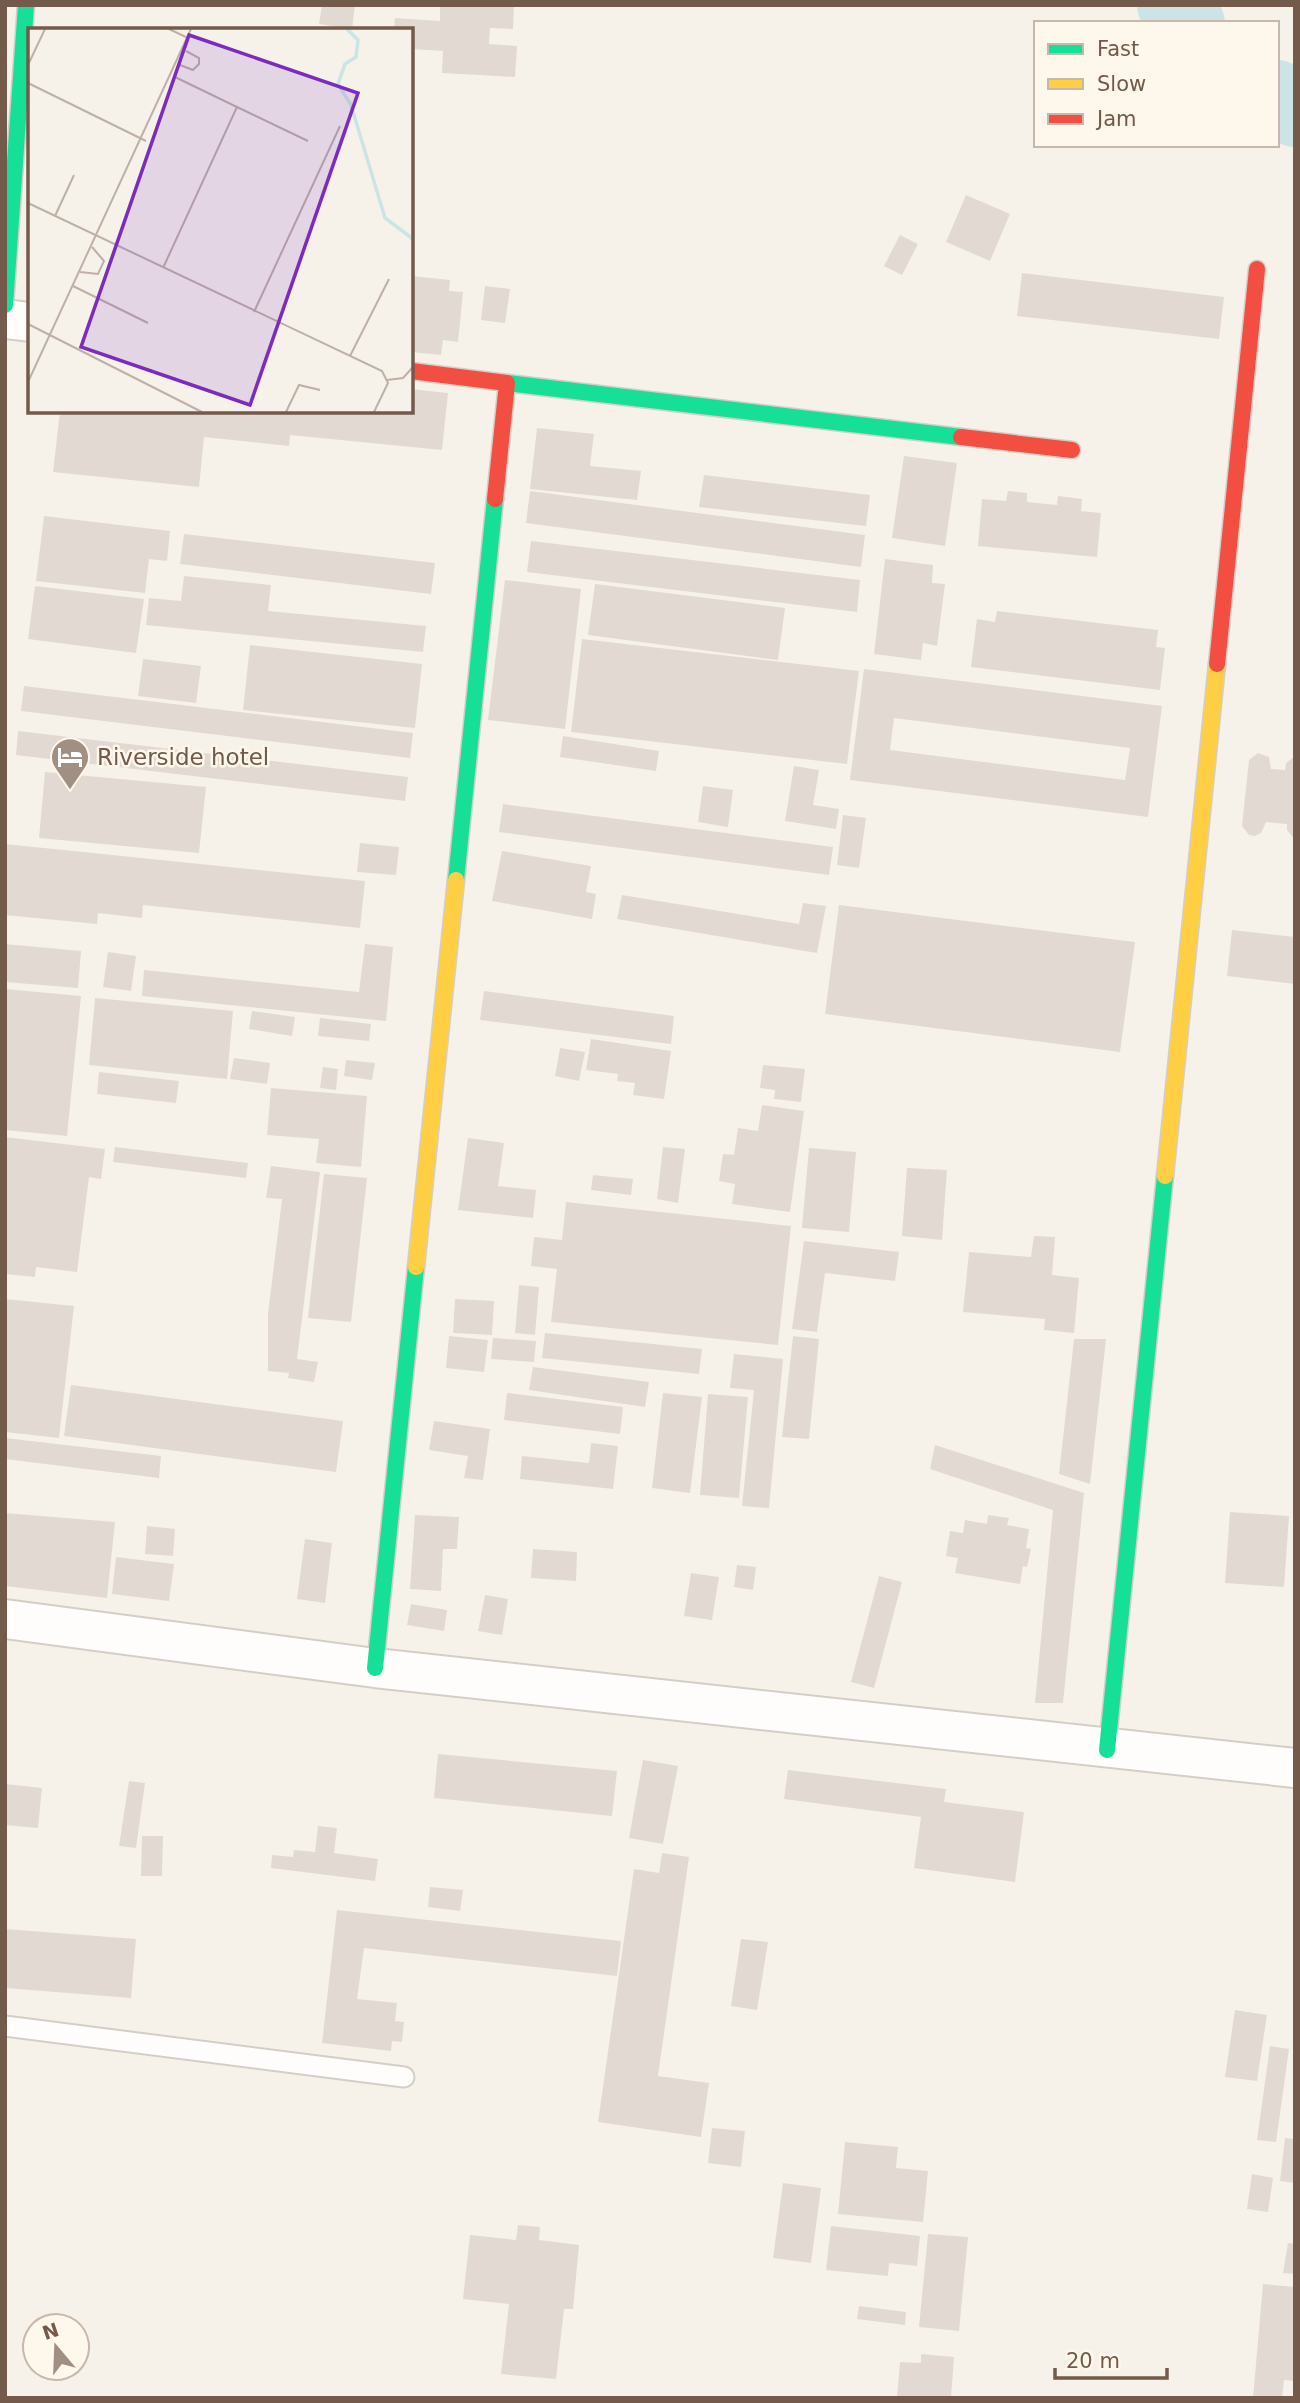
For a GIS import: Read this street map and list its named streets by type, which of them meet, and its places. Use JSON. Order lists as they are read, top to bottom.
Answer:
{
  "places": {
    "hotel": ["Riverside hotel"]
  },
  "legend": ["Fast", "Slow", "Jam"],
  "scale_bar": "20 m",
  "north": "top"
}
